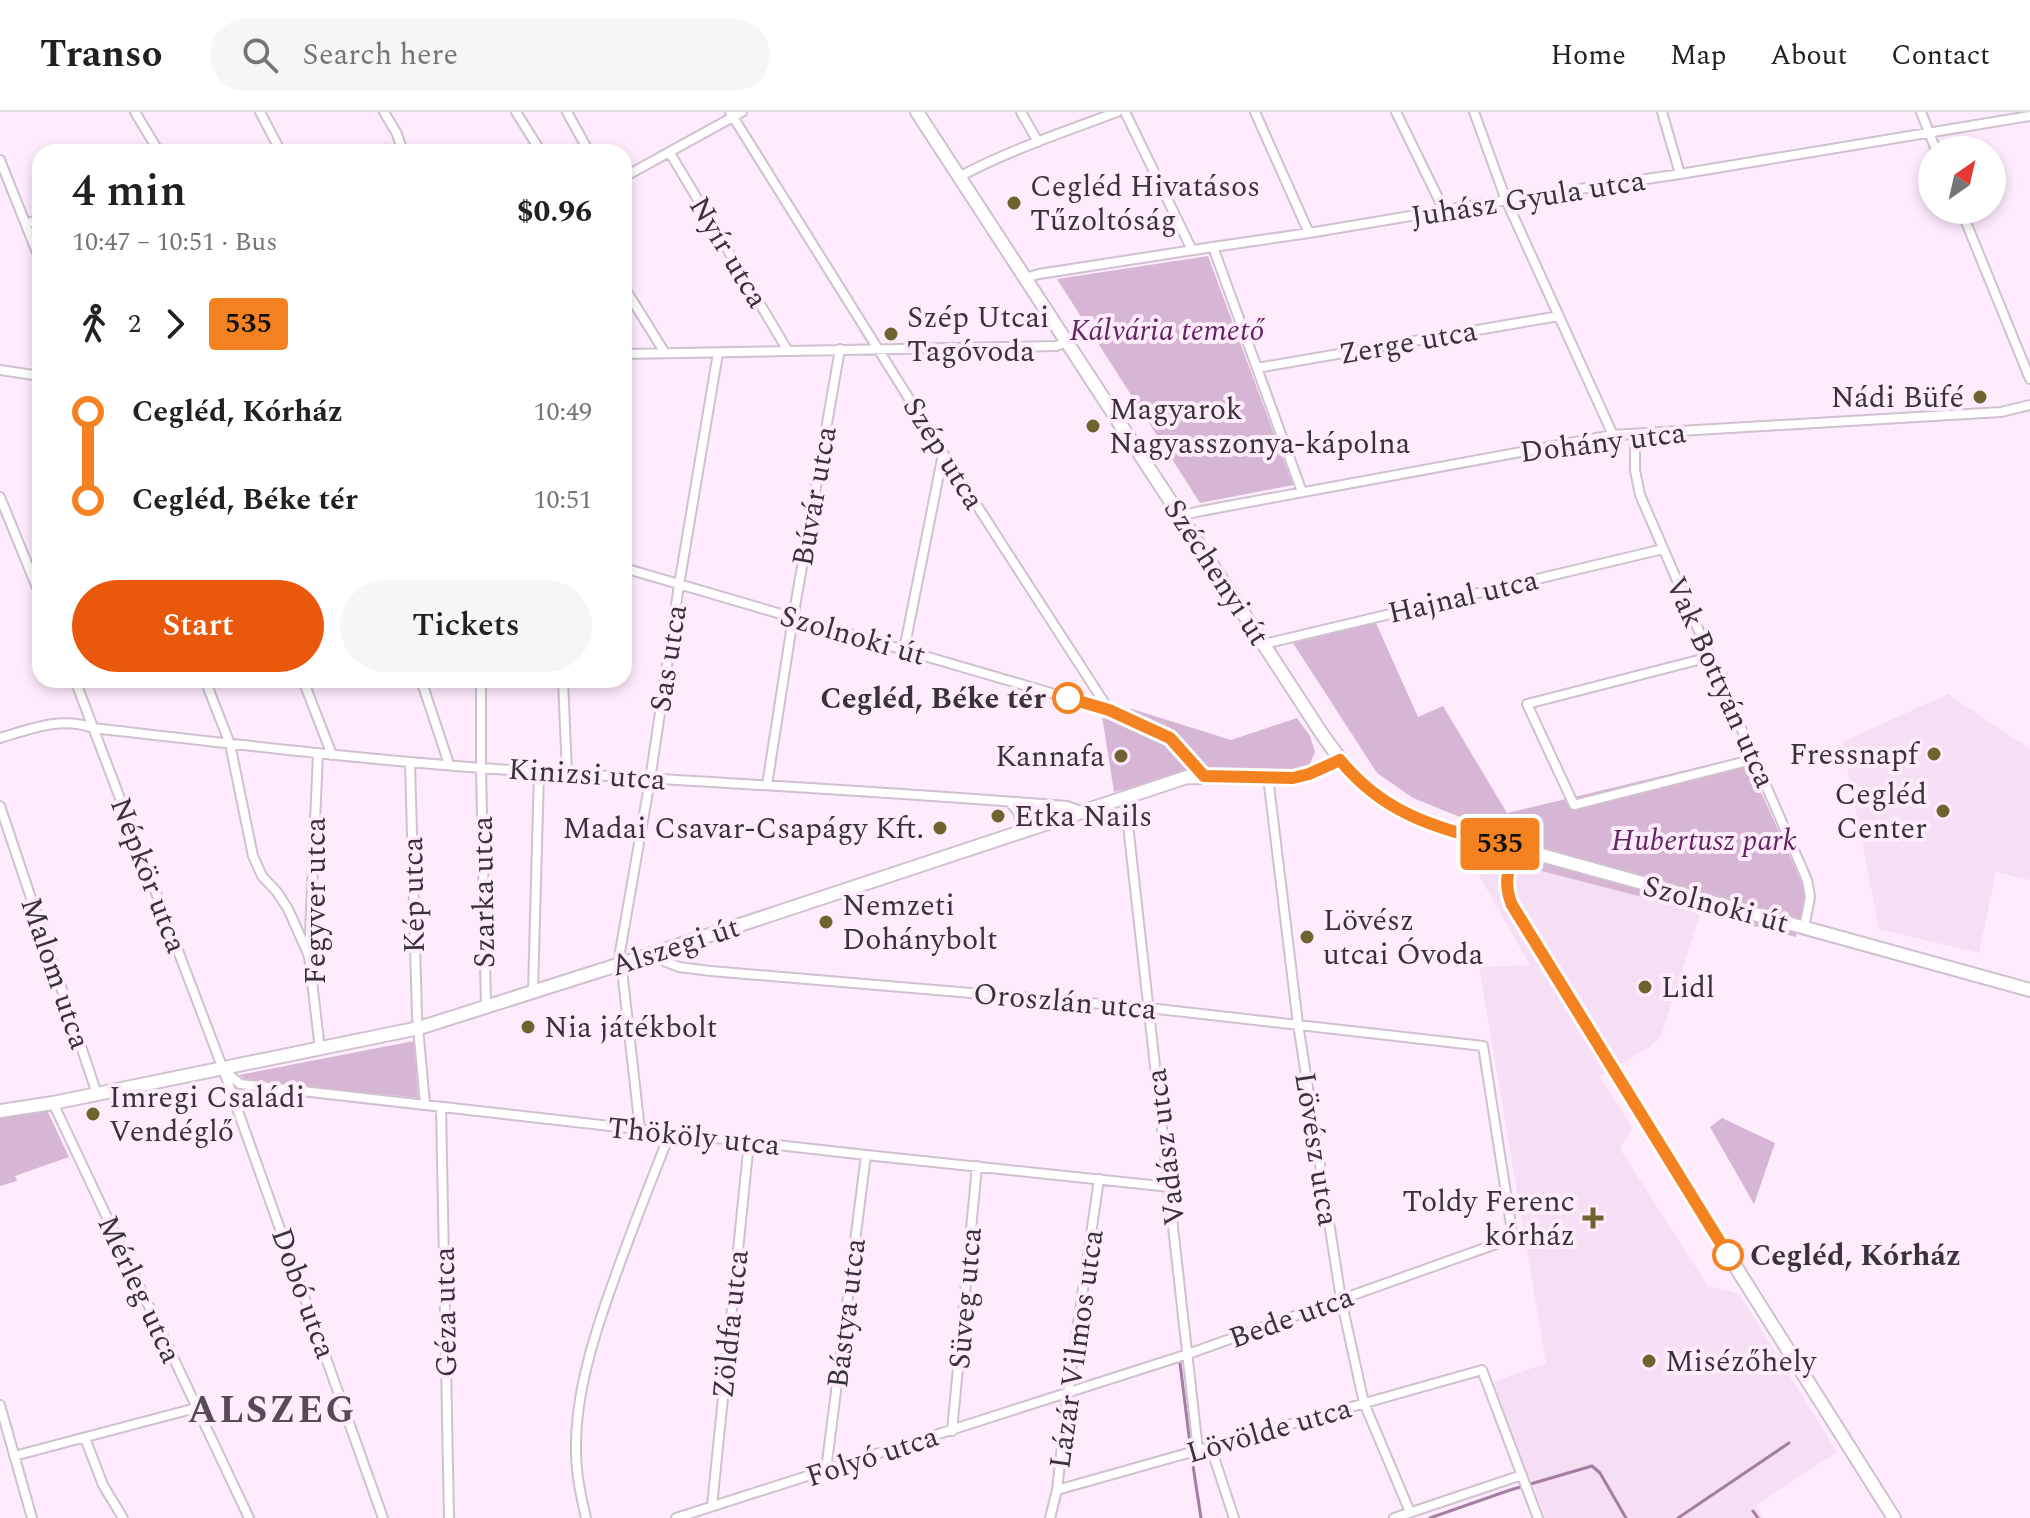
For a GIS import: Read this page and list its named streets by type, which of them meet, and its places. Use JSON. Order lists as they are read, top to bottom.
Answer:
{
  "streets": {
    "main road": ["Széchenyi út", "Szolnoki út", "Alszegi út"],
    "street": [
      "Juhász Gyula utca",
      "Nyír utca",
      "Zerge utca",
      "Dohány utca",
      "Szép utca",
      "Búvár utca",
      "Hajnal utca",
      "Sas utca",
      "Vak Bottyán utca",
      "Kinizsi utca",
      "Népkör utca",
      "Szarka utca",
      "Kép utca",
      "Fegyver utca",
      "Malom utca",
      "Oroszlán utca",
      "Thököly utca",
      "Vadász utca",
      "Lövész utca",
      "Mérleg utca",
      "Dobó utca",
      "Süveg utca",
      "Géza utca",
      "Bástya utca",
      "Bede utca",
      "Zöldfa utca",
      "Lázár Vilmos utca",
      "Lövölde utca",
      "Folyó utca"
    ]
  },
  "crossings": [
    ["Juhász Gyula utca", "Széchenyi út"],
    ["Dohány utca", "Széchenyi út"],
    ["Dohány utca", "Vak Bottyán utca"],
    ["Szép utca", "Szolnoki út"],
    ["Búvár utca", "Szolnoki út"],
    ["Búvár utca", "Kinizsi utca"],
    ["Széchenyi út", "Hajnal utca"],
    ["Széchenyi út", "Szolnoki út"],
    ["Széchenyi út", "Alszegi út"],
    ["Hajnal utca", "Vak Bottyán utca"],
    ["Szolnoki út", "Sas utca"],
    ["Szolnoki út", "Vak Bottyán utca"],
    ["Szolnoki út", "Alszegi út"],
    ["Sas utca", "Kinizsi utca"],
    ["Sas utca", "Alszegi út"],
    ["Sas utca", "Thököly utca"],
    ["Kinizsi utca", "Népkör utca"],
    ["Kinizsi utca", "Szarka utca"],
    ["Kinizsi utca", "Kép utca"],
    ["Kinizsi utca", "Fegyver utca"],
    ["Kinizsi utca", "Alszegi út"],
    ["Népkör utca", "Alszegi út"],
    ["Népkör utca", "Thököly utca"],
    ["Népkör utca", "Dobó utca"],
    ["Szarka utca", "Alszegi út"],
    ["Kép utca", "Alszegi út"],
    ["Fegyver utca", "Alszegi út"],
    ["Alszegi út", "Malom utca"],
    ["Alszegi út", "Oroszlán utca"],
    ["Alszegi út", "Thököly utca"],
    ["Alszegi út", "Vadász utca"],
    ["Alszegi út", "Lövész utca"],
    ["Alszegi út", "Mérleg utca"],
    ["Alszegi út", "Dobó utca"],
    ["Oroszlán utca", "Vadász utca"],
    ["Oroszlán utca", "Lövész utca"],
    ["Oroszlán utca", "Bede utca"],
    ["Thököly utca", "Vadász utca"],
    ["Thököly utca", "Dobó utca"],
    ["Thököly utca", "Süveg utca"],
    ["Thököly utca", "Géza utca"],
    ["Thököly utca", "Bástya utca"],
    ["Thököly utca", "Zöldfa utca"],
    ["Thököly utca", "Lázár Vilmos utca"],
    ["Vadász utca", "Bede utca"],
    ["Vadász utca", "Lövölde utca"],
    ["Lövész utca", "Bede utca"],
    ["Lövész utca", "Lövölde utca"],
    ["Süveg utca", "Folyó utca"],
    ["Bástya utca", "Folyó utca"],
    ["Bede utca", "Lázár Vilmos utca"],
    ["Bede utca", "Folyó utca"],
    ["Zöldfa utca", "Folyó utca"],
    ["Lázár Vilmos utca", "Lövölde utca"],
    ["Lázár Vilmos utca", "Folyó utca"]
  ],
  "districts": ["ALSZEG"],
  "parks": ["Kálvária temető", "Hubertusz park"],
  "places": {
    "other": [
      "Cegléd Hivatásos Tűzoltóság",
      "Szép Utcai Tagóvoda",
      "Nádi Büfé",
      "Magyarok Nagyasszonya-kápolna",
      "Cegléd, Béke tér",
      "Fressnapf",
      "Kannafa",
      "Cegléd Center",
      "Etka Nails",
      "Madai Csavar-Csapágy Kft.",
      "Nemzeti Dohánybolt",
      "Lövész utcai Óvoda",
      "Lidl",
      "Nia játékbolt",
      "Imregi Családi Vendéglő",
      "Cegléd, Kórház",
      "Misézőhely"
    ],
    "health": ["Toldy Ferenc kórház"]
  },
  "lines": ["bus line 535"],
  "north": "top right",
  "page": {
    "header": "Transo",
    "search": "Search here",
    "nav": [
      "Home",
      "Map",
      "About",
      "Contact"
    ],
    "on_map": "535",
    "heading": ["4 min", "10:47 – 10:51 · Bus", "$0.96"],
    "legs": ["2", "535"],
    "list": [
      {
        "name": "Cegléd, Kórház",
        "value": "10:49"
      },
      {
        "name": "Cegléd, Béke tér",
        "value": "10:51"
      }
    ],
    "buttons": ["Start", "Tickets"]
  }
}
